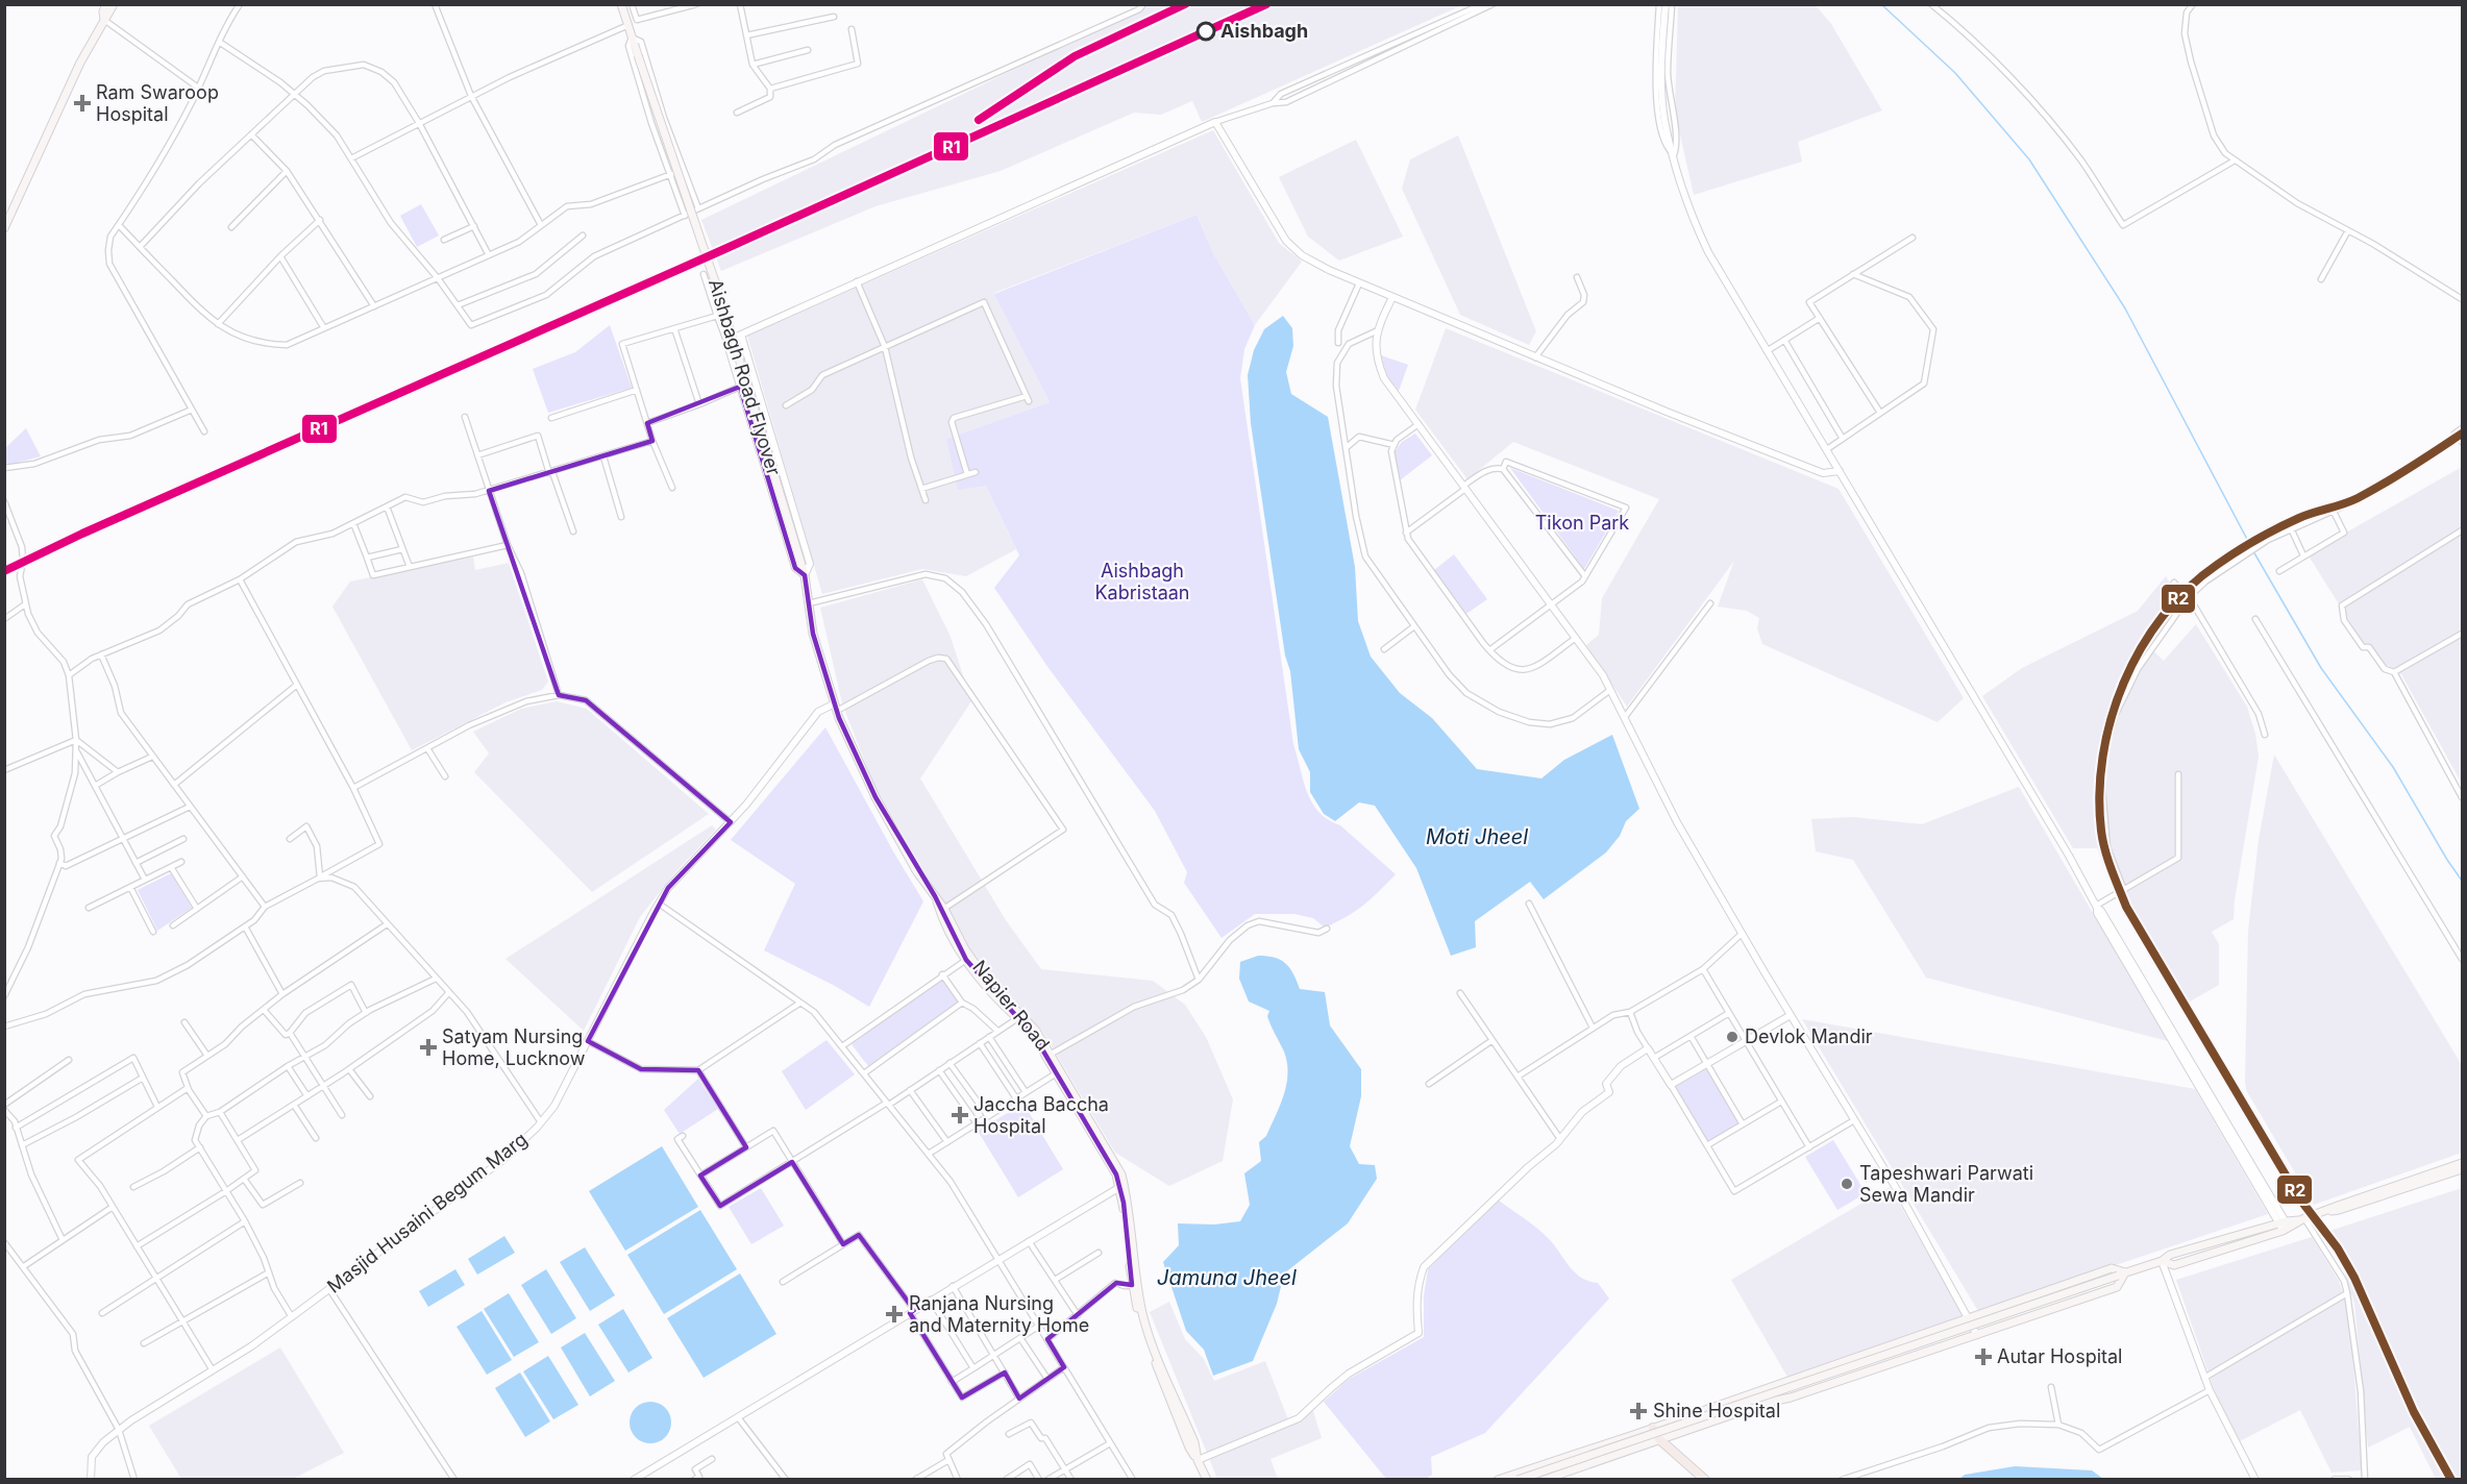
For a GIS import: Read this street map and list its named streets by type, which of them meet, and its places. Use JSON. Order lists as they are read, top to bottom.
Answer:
{
  "streets": {
    "main road": ["Aishbagh Road Flyover", "Napier Road"],
    "street": ["Masjid Husaini Begum Marg"]
  },
  "crossings": [
    ["Aishbagh Road Flyover", "Napier Road"],
    ["Napier Road", "Masjid Husaini Begum Marg"]
  ],
  "water": ["Moti Jheel", "Jamuna Jheel"],
  "parks": ["Tikon Park", "Aishbagh Kabristaan"],
  "places": {
    "other": ["Aishbagh", "Devlok Mandir", "Tapeshwari Parwati Sewa Mandir"],
    "health": [
      "Ram Swaroop Hospital",
      "Satyam Nursing Home, Lucknow",
      "Jaccha Baccha Hospital",
      "Ranjana Nursing and Maternity Home",
      "Autar Hospital",
      "Shine Hospital"
    ]
  },
  "lines": ["transit line R1", "transit line R2"]
}
